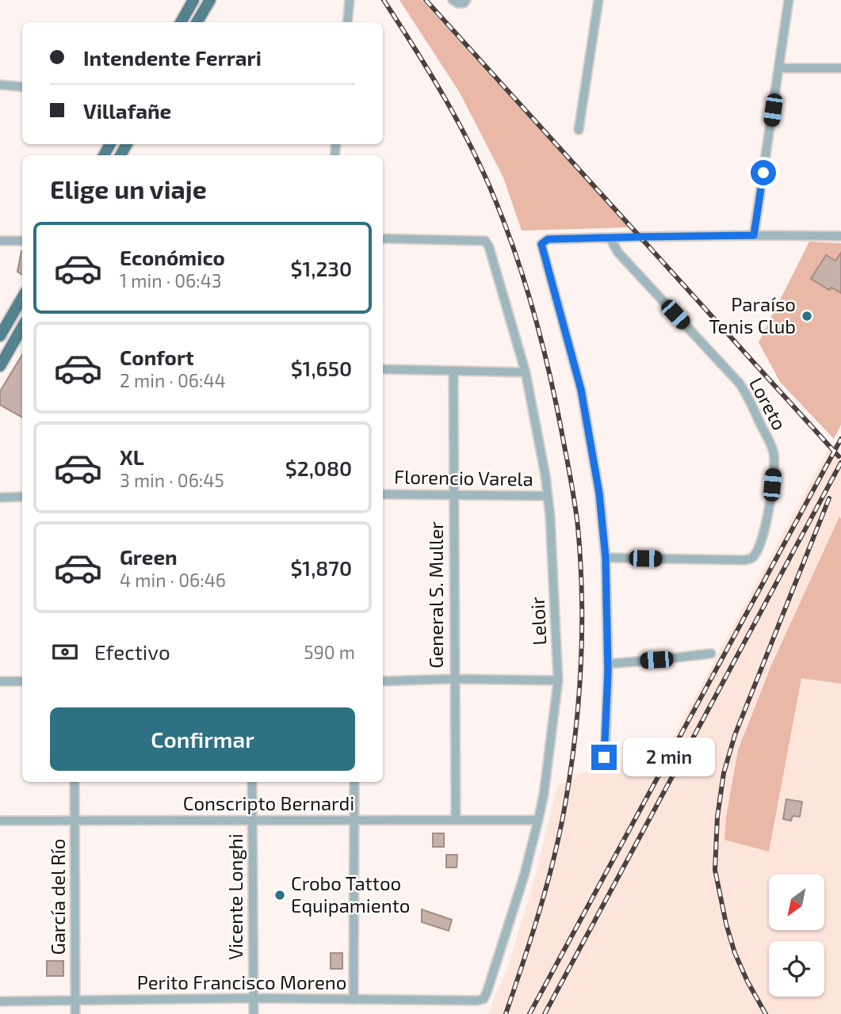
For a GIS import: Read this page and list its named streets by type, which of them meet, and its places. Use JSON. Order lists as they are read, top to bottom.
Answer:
{
  "streets": {
    "street": [
      "Loreto",
      "Florencio Varela",
      "General S. Muller",
      "Leloir",
      "Conscripto Bernardi",
      "García del Río",
      "Vicente Longhi",
      "Perito Francisco Moreno"
    ]
  },
  "crossings": [
    ["Florencio Varela", "General S. Muller"],
    ["Florencio Varela", "Leloir"],
    ["General S. Muller", "Conscripto Bernardi"],
    ["Leloir", "Conscripto Bernardi"],
    ["Leloir", "Perito Francisco Moreno"],
    ["Conscripto Bernardi", "García del Río"],
    ["Conscripto Bernardi", "Vicente Longhi"],
    ["García del Río", "Perito Francisco Moreno"],
    ["Vicente Longhi", "Perito Francisco Moreno"]
  ],
  "places": ["Paraíso Tenis Club", "Crobo Tattoo Equipamiento"],
  "north": "bottom left",
  "page": {
    "banner": ["Intendente Ferrari", "Villafañe"],
    "heading": "Elige un viaje",
    "list": [
      {
        "name": "Económico",
        "note": "1 min · 06:43",
        "value": "$1,230"
      },
      {
        "name": "Confort",
        "note": "2 min · 06:44",
        "value": "$1,650"
      },
      {
        "name": "XL",
        "note": "3 min · 06:45",
        "value": "$2,080"
      },
      {
        "name": "Green",
        "note": "4 min · 06:46",
        "value": "$1,870"
      }
    ],
    "pay": ["Efectivo", "590 m"],
    "buttons": "Confirmar",
    "bubble": "2 min"
  }
}
